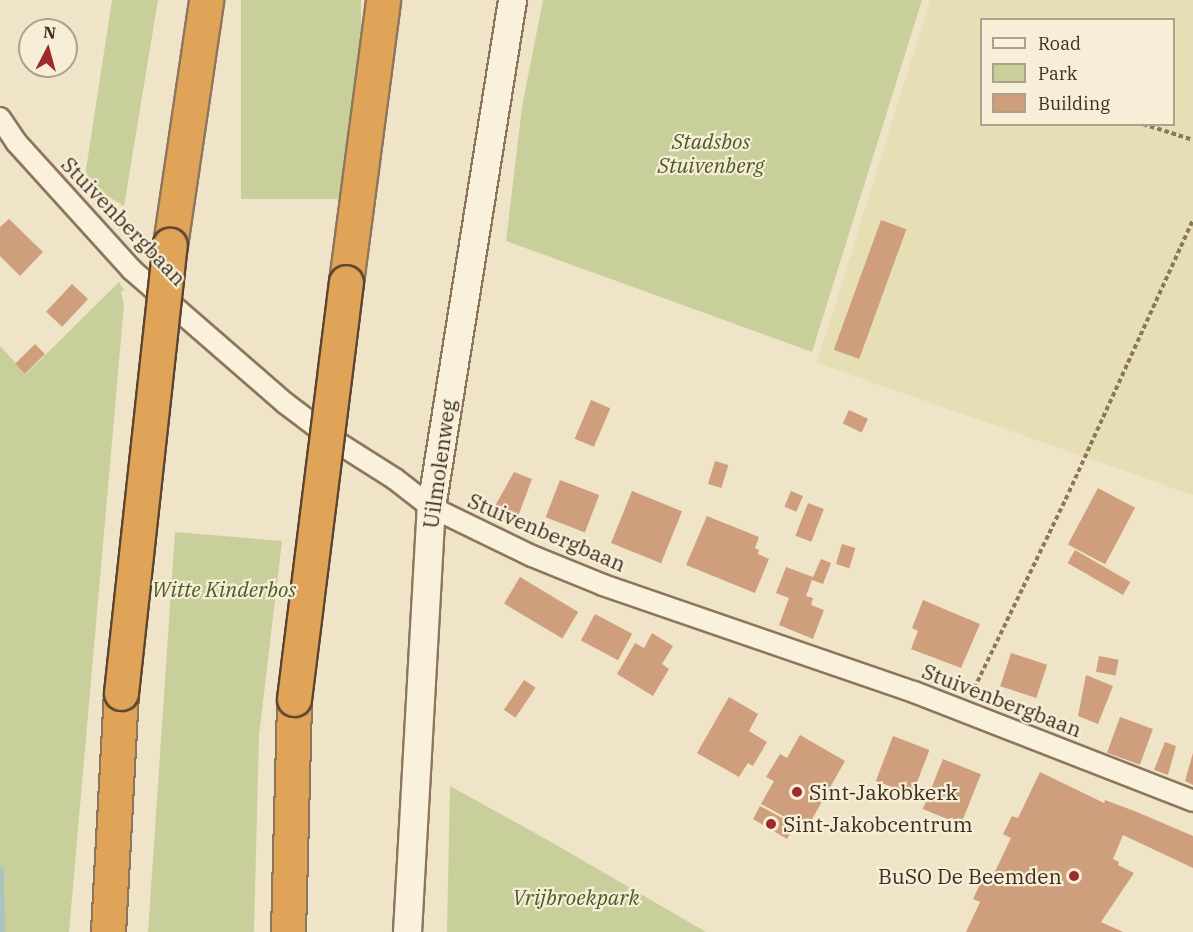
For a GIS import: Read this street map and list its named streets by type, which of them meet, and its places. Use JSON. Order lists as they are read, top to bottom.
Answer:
{
  "streets": {
    "main road": ["Uilmolenweg"],
    "street": ["Stuivenbergbaan"]
  },
  "crossings": [
    ["Stuivenbergbaan", "Uilmolenweg"]
  ],
  "parks": ["Stadsbos Stuivenberg", "Witte Kinderbos", "Vrijbroekpark"],
  "places": ["Sint-Jakobkerk", "Sint-Jakobcentrum", "BuSO De Beemden"],
  "legend": ["Road", "Park", "Building"],
  "north": "top"
}
